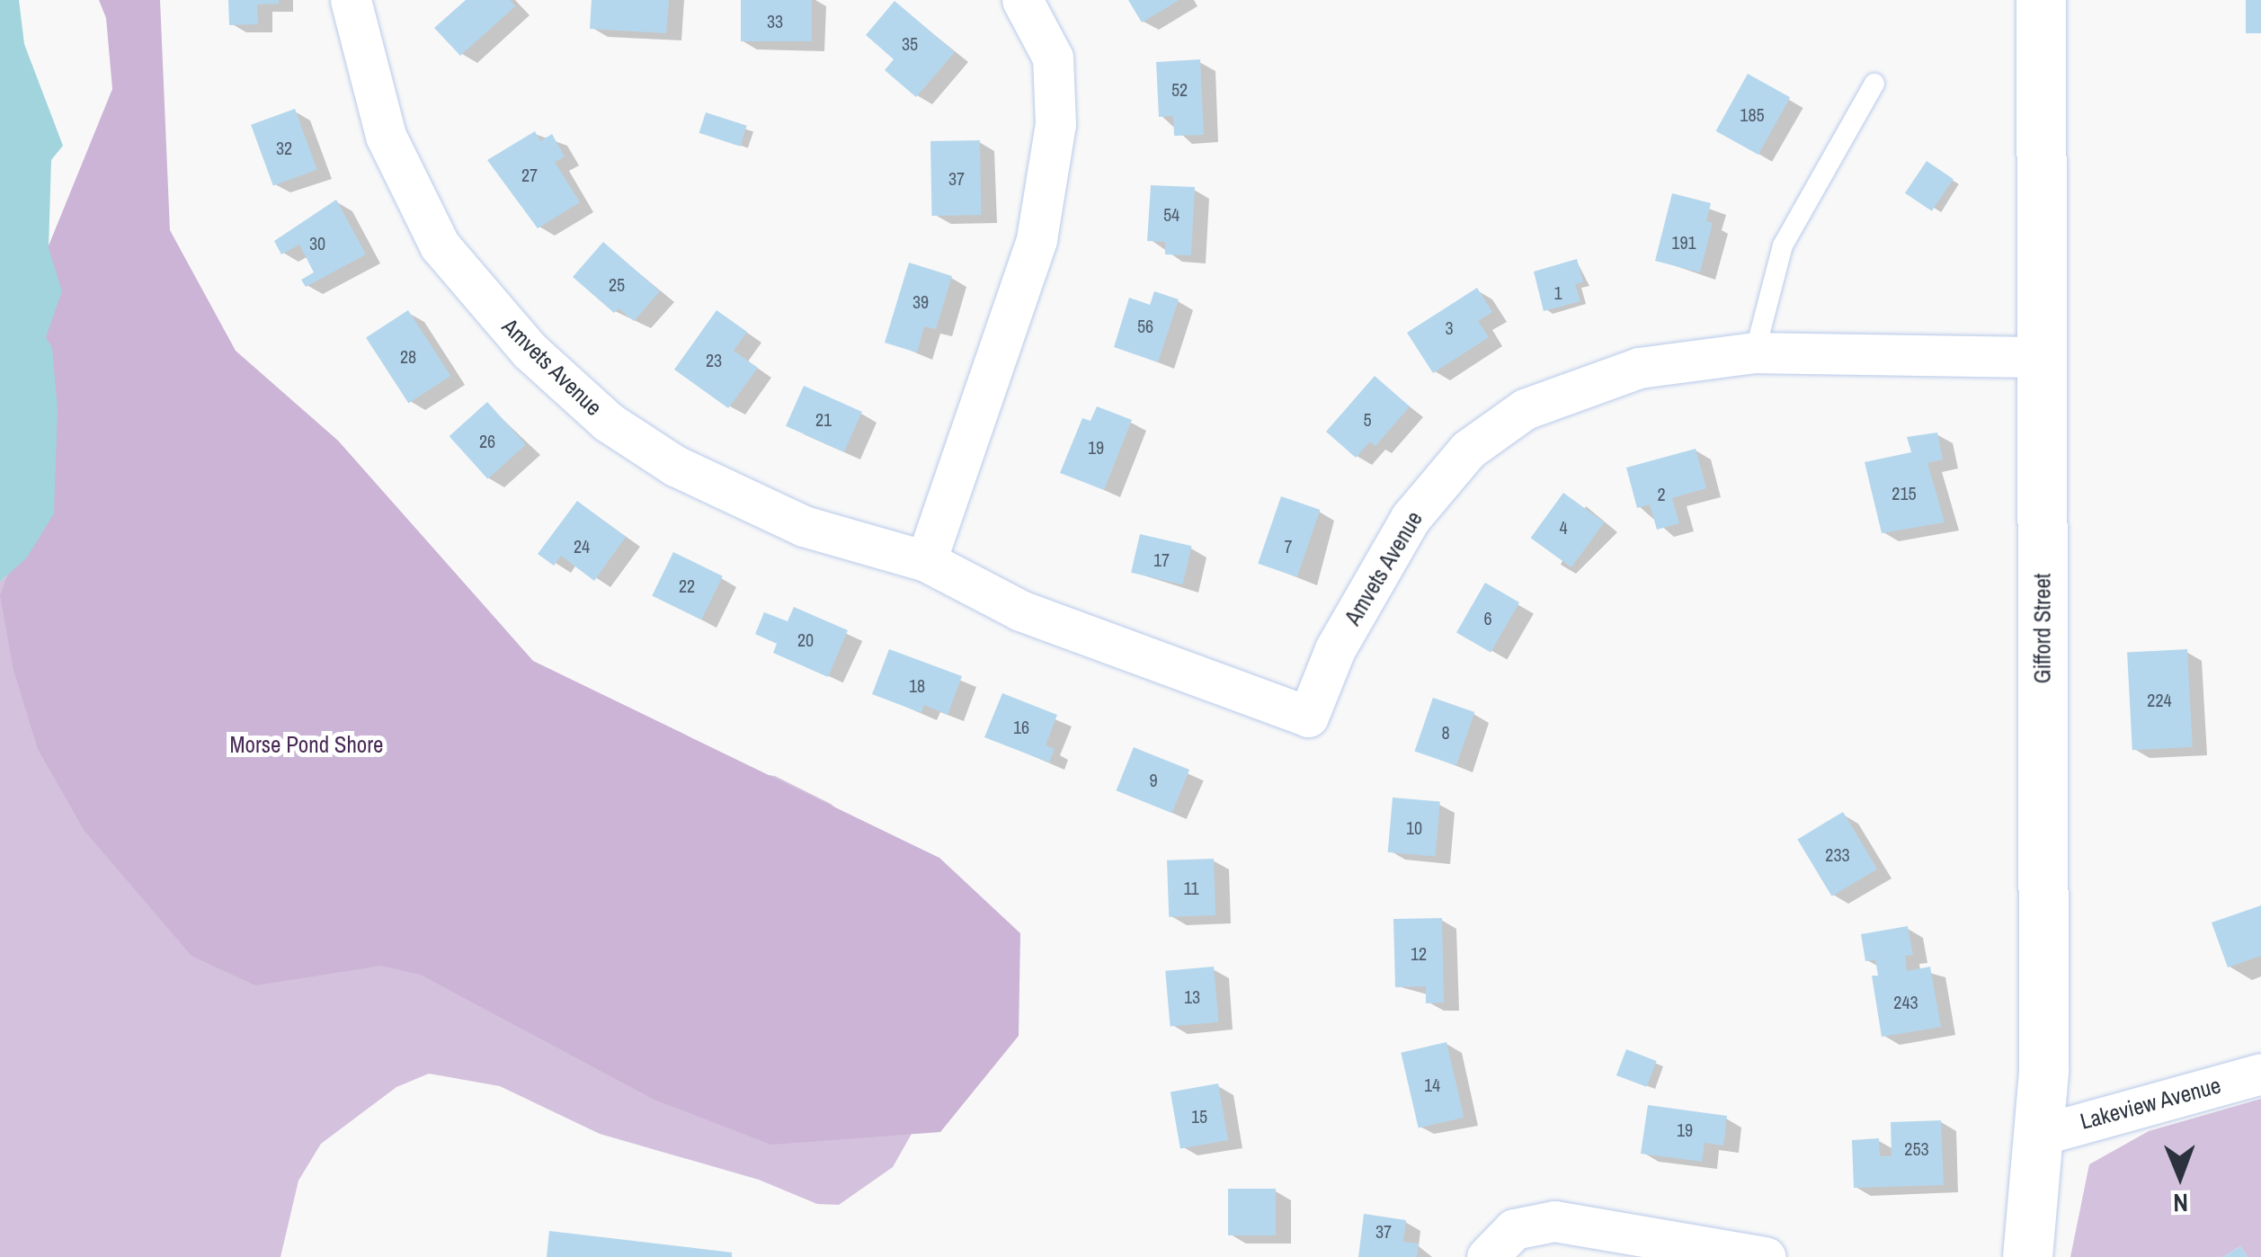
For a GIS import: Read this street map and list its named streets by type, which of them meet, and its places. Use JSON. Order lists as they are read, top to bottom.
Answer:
{
  "streets": {
    "main road": ["Gifford Street"],
    "street": ["Amvets Avenue", "Lakeview Avenue"]
  },
  "crossings": [
    ["Amvets Avenue", "Gifford Street"],
    ["Gifford Street", "Lakeview Avenue"]
  ],
  "parks": ["Morse Pond Shore"],
  "house_numbers": [
    "33",
    "35",
    "52",
    "185",
    "32",
    "27",
    "37",
    "54",
    "191",
    "30",
    "25",
    "1",
    "39",
    "56",
    "3",
    "28",
    "23",
    "21",
    "5",
    "26",
    "19",
    "215",
    "2",
    "4",
    "24",
    "7",
    "17",
    "22",
    "6",
    "20",
    "18",
    "224",
    "16",
    "8",
    "9",
    "10",
    "233",
    "11",
    "12",
    "13",
    "243",
    "14",
    "15",
    "19",
    "253",
    "37"
  ],
  "north": "bottom"
}
